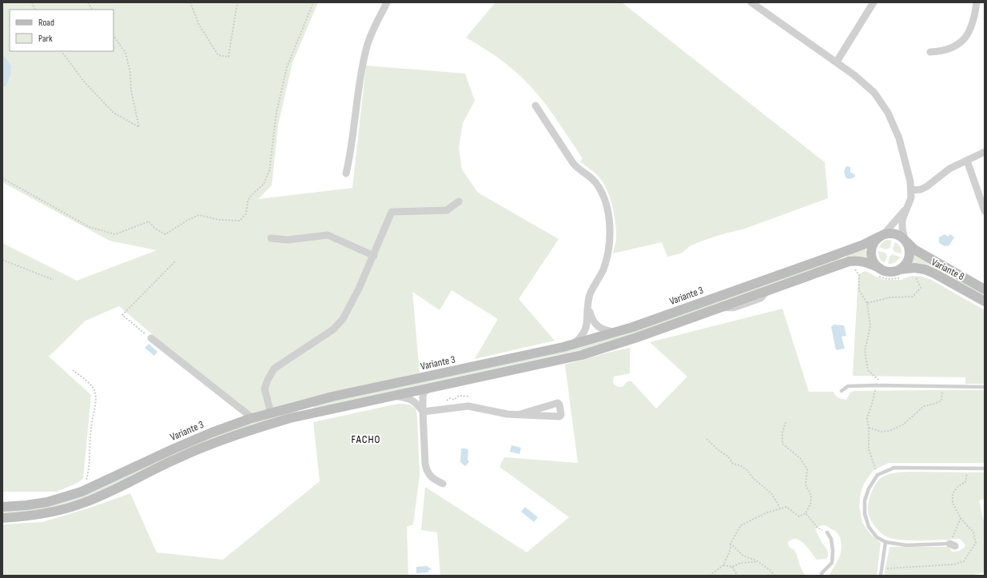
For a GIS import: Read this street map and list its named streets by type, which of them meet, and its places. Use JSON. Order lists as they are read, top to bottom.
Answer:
{
  "streets": {
    "main road": ["Variante 8", "Variante 3"]
  },
  "crossings": [
    ["Variante 8", "Variante 3"]
  ],
  "districts": ["FACHO"],
  "legend": ["Road", "Park"]
}
